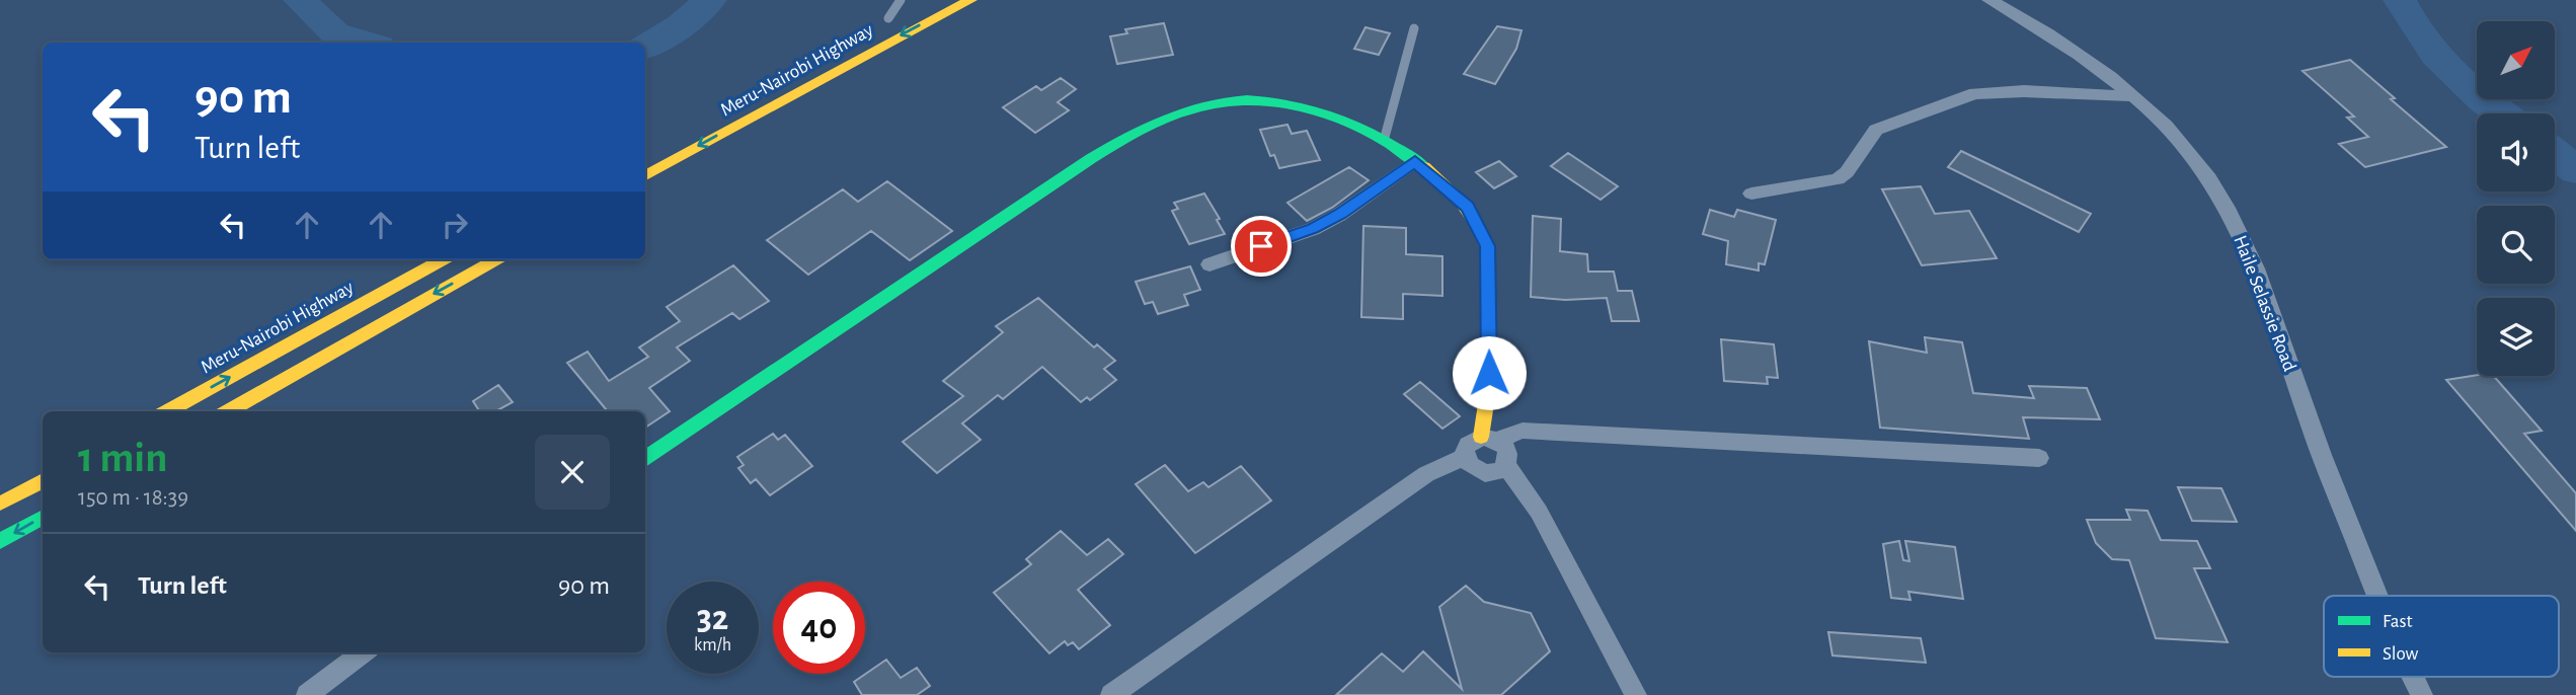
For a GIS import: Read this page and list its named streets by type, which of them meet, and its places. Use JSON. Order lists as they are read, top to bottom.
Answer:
{
  "streets": {
    "main road": ["Meru-Nairobi Highway"],
    "street": ["Haile Selassie Road"]
  },
  "legend": ["Fast", "Slow"],
  "north": "top right",
  "page": {
    "turn": ["90 m", "Turn left"],
    "heading": ["1 min", "150 m · 18:39"],
    "list": [
      {
        "name": "Turn left",
        "value": "90 m"
      }
    ],
    "speed": "32 km/h",
    "limit": "40"
  }
}
